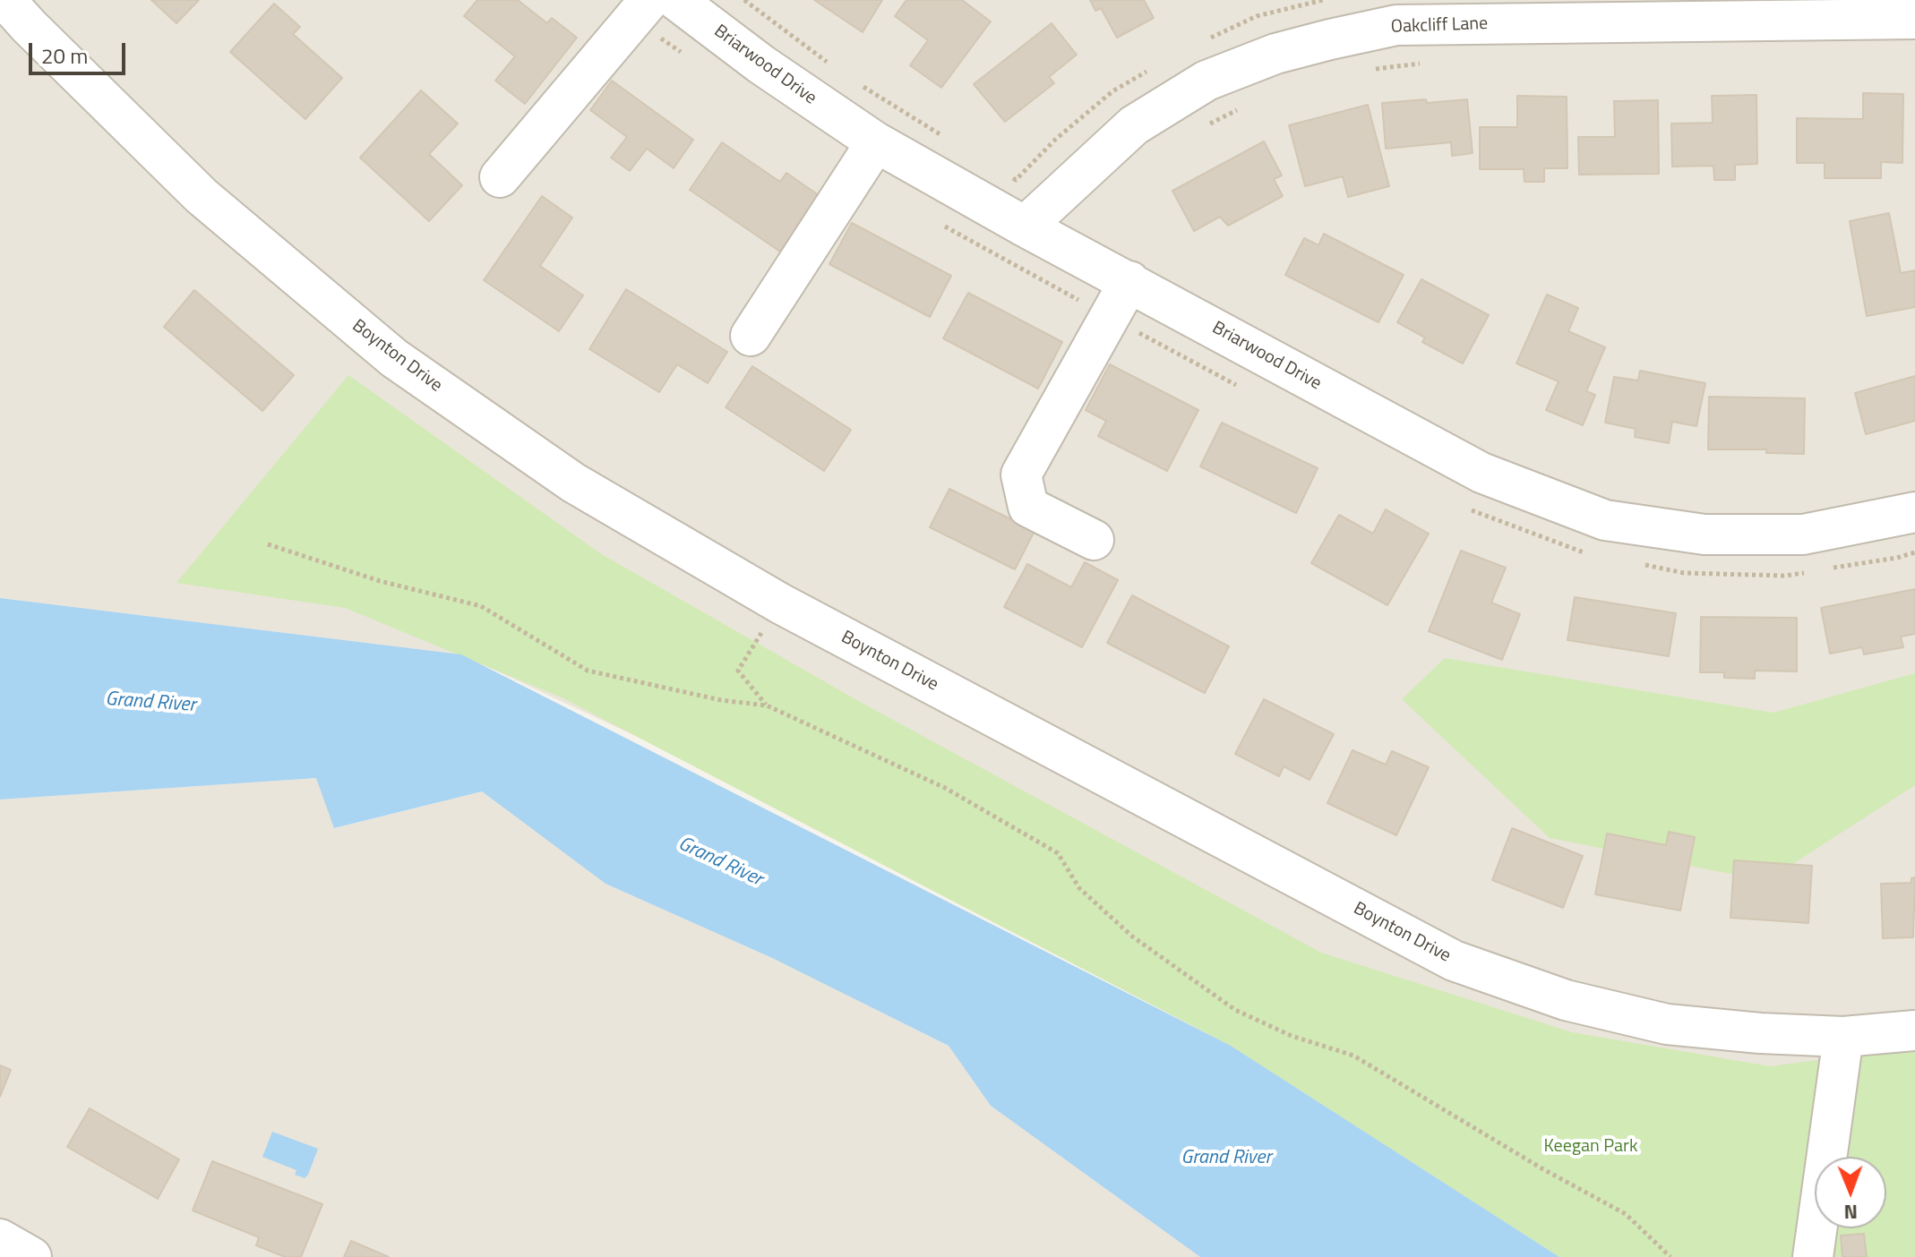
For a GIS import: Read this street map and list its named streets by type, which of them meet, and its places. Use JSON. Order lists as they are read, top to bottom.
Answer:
{
  "streets": {
    "street": ["Oakcliff Lane", "Briarwood Drive", "Boynton Drive"]
  },
  "crossings": [
    ["Oakcliff Lane", "Briarwood Drive"]
  ],
  "water": ["Grand River"],
  "parks": ["Keegan Park"],
  "scale_bar": "20 m",
  "north": "bottom"
}
